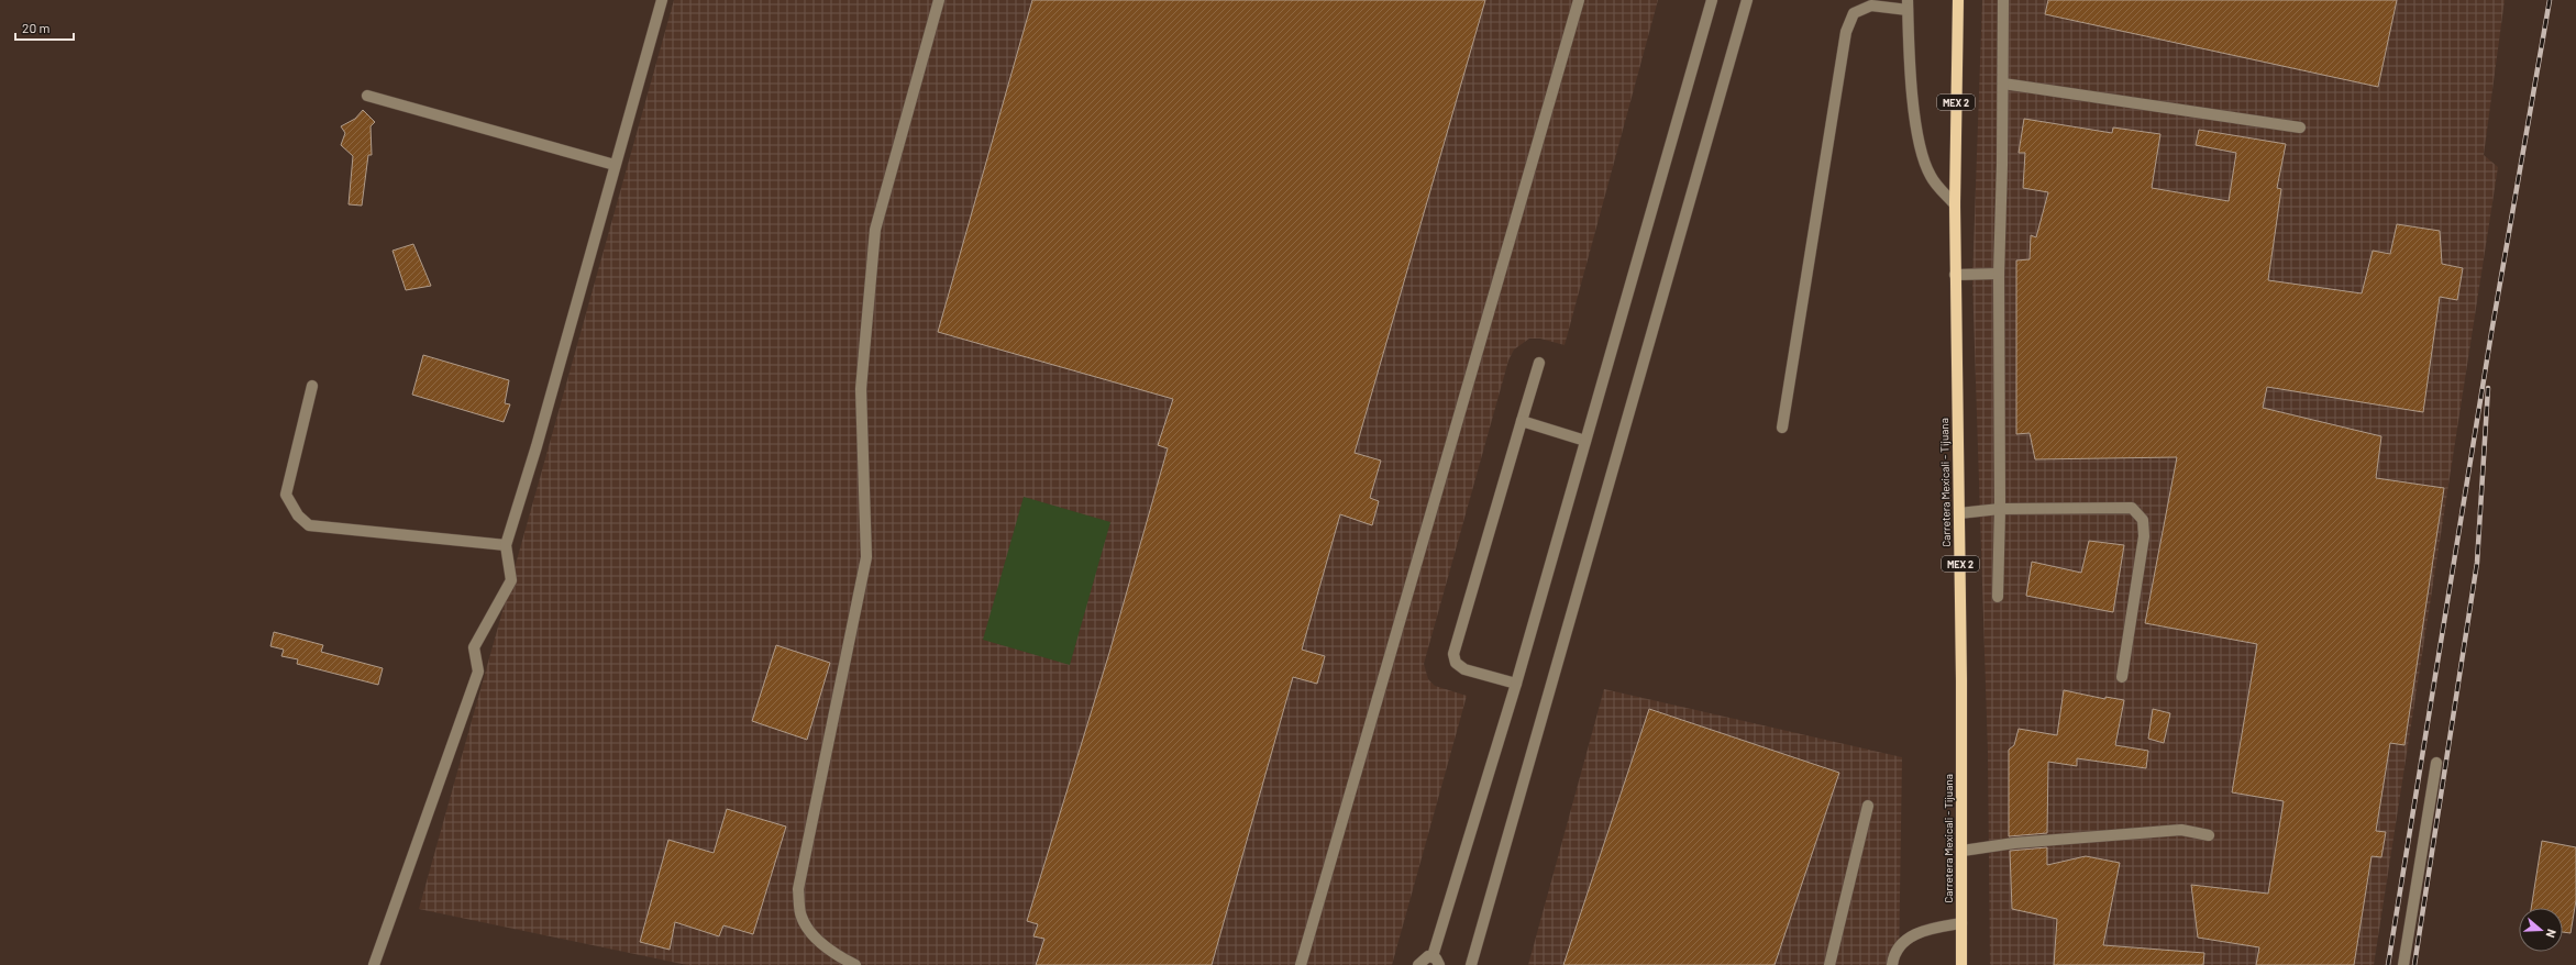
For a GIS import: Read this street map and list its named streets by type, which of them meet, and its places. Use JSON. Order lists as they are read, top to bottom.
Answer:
{
  "streets": {
    "main road": ["MEX 2", "Carretera Mexicali - Tijuana"]
  },
  "scale_bar": "20 m",
  "north": "right"
}
